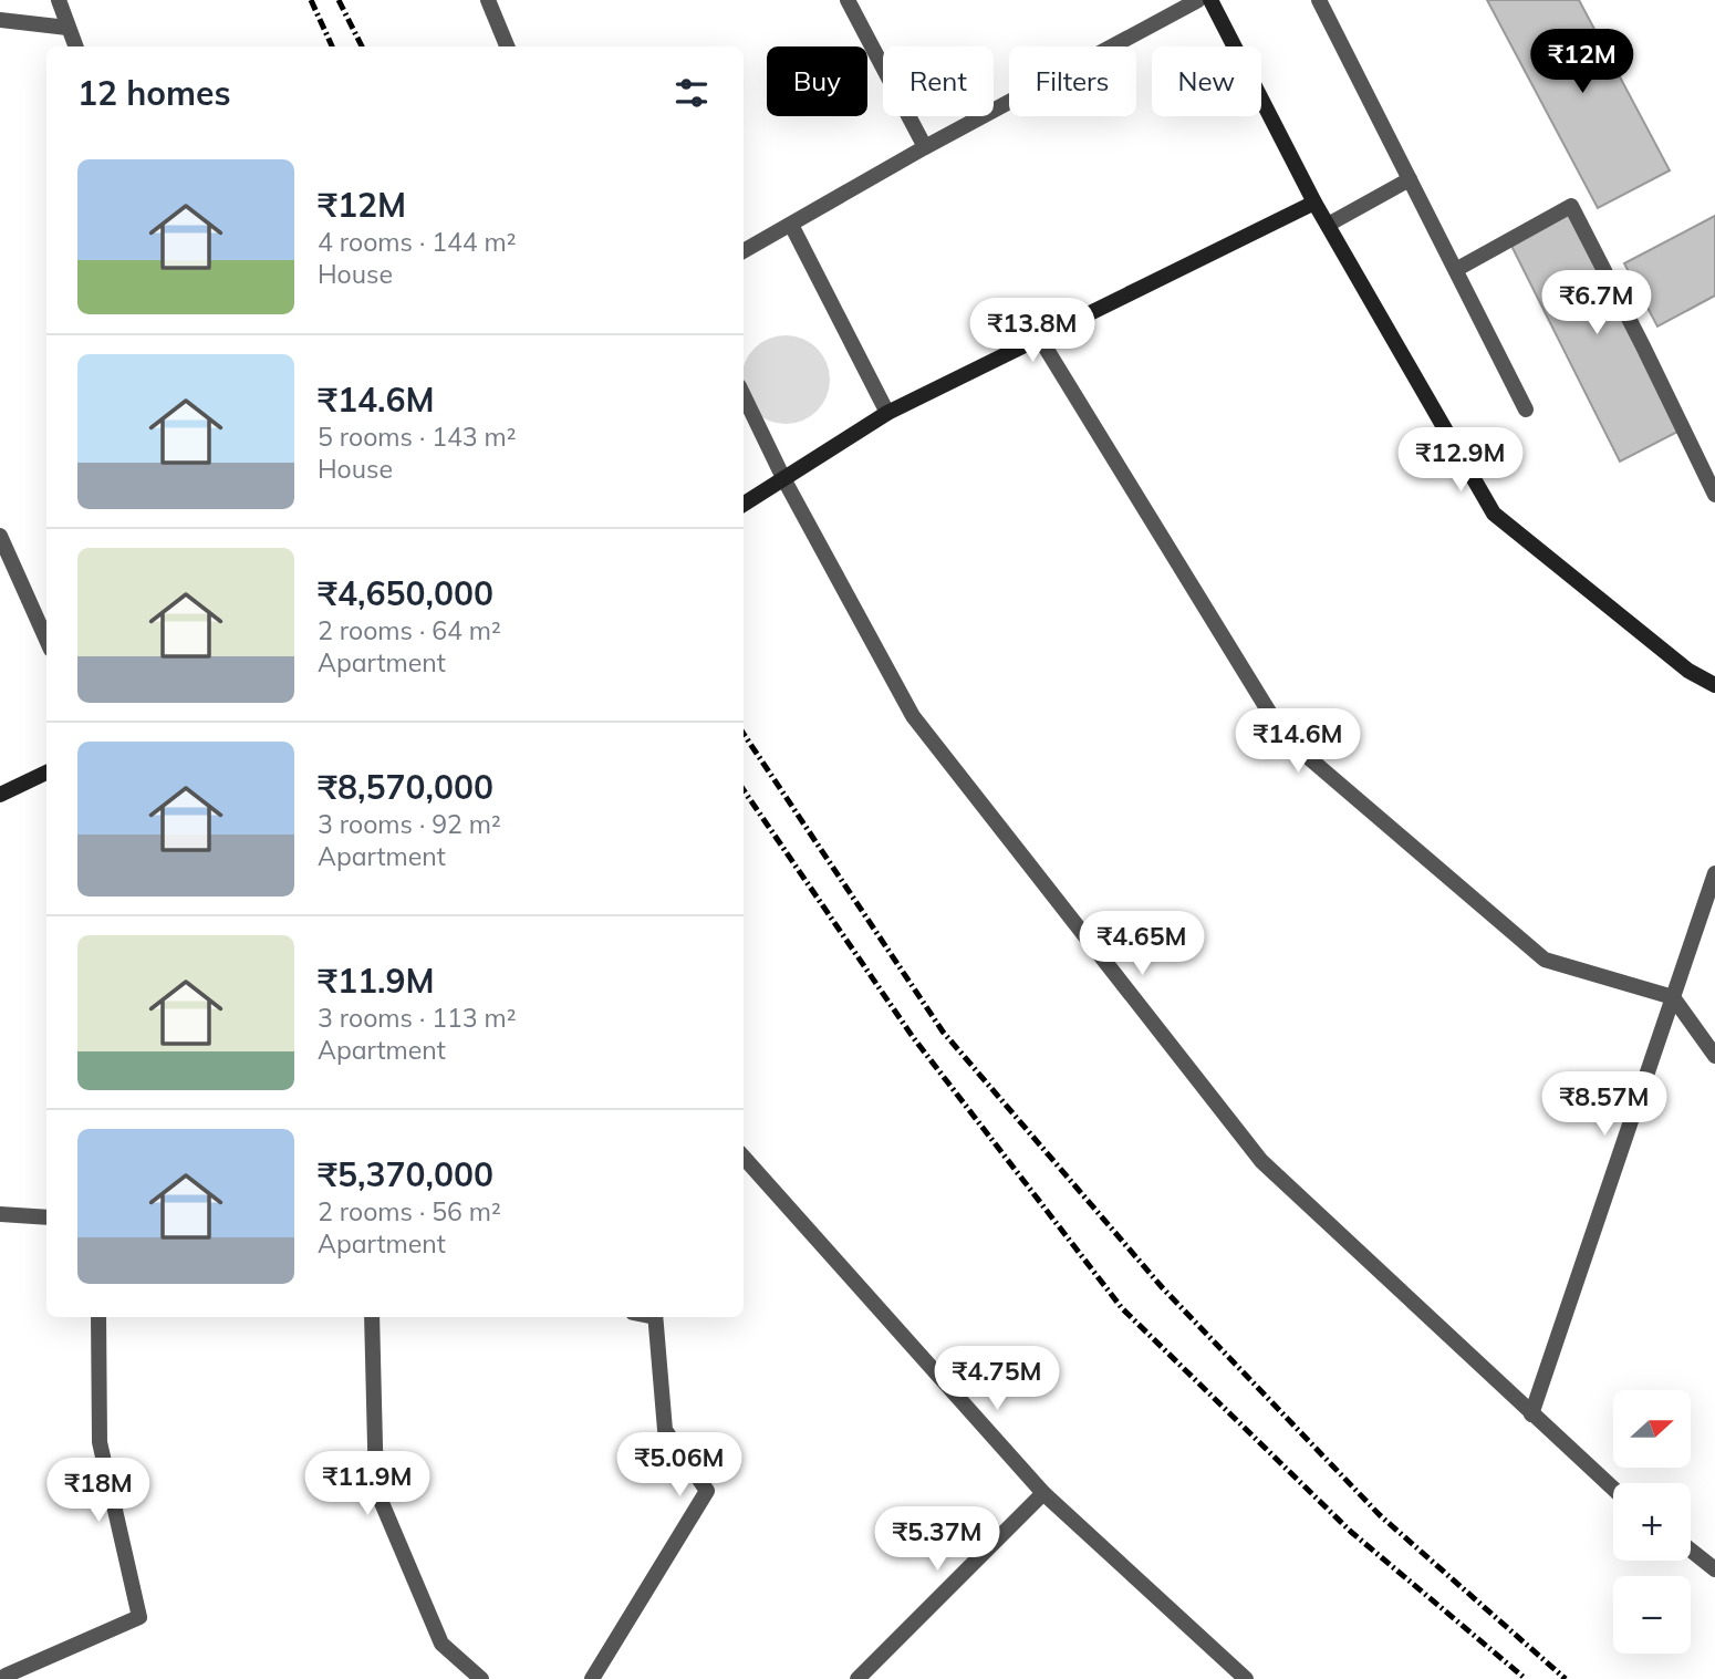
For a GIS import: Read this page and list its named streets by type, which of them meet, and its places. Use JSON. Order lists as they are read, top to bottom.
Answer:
{
  "north": "right",
  "page": {
    "price": [
      "₹12M",
      "₹6.7M",
      "₹13.8M",
      "₹12.9M",
      "₹14.6M",
      "₹4.65M",
      "₹8.57M",
      "₹4.75M",
      "₹5.06M",
      "₹11.9M",
      "₹18M",
      "₹5.37M"
    ],
    "chip": [
      "Buy",
      "Rent",
      "Filters",
      "New"
    ],
    "heading": "12 homes",
    "list": [
      {
        "name": "₹12M",
        "note": "4 rooms · 144 m² · House"
      },
      {
        "name": "₹14.6M",
        "note": "5 rooms · 143 m² · House"
      },
      {
        "name": "₹4,650,000",
        "note": "2 rooms · 64 m² · Apartment"
      },
      {
        "name": "₹8,570,000",
        "note": "3 rooms · 92 m² · Apartment"
      },
      {
        "name": "₹11.9M",
        "note": "3 rooms · 113 m² · Apartment"
      },
      {
        "name": "₹5,370,000",
        "note": "2 rooms · 56 m² · Apartment"
      }
    ],
    "map_buttons": ["+", "−"]
  }
}
